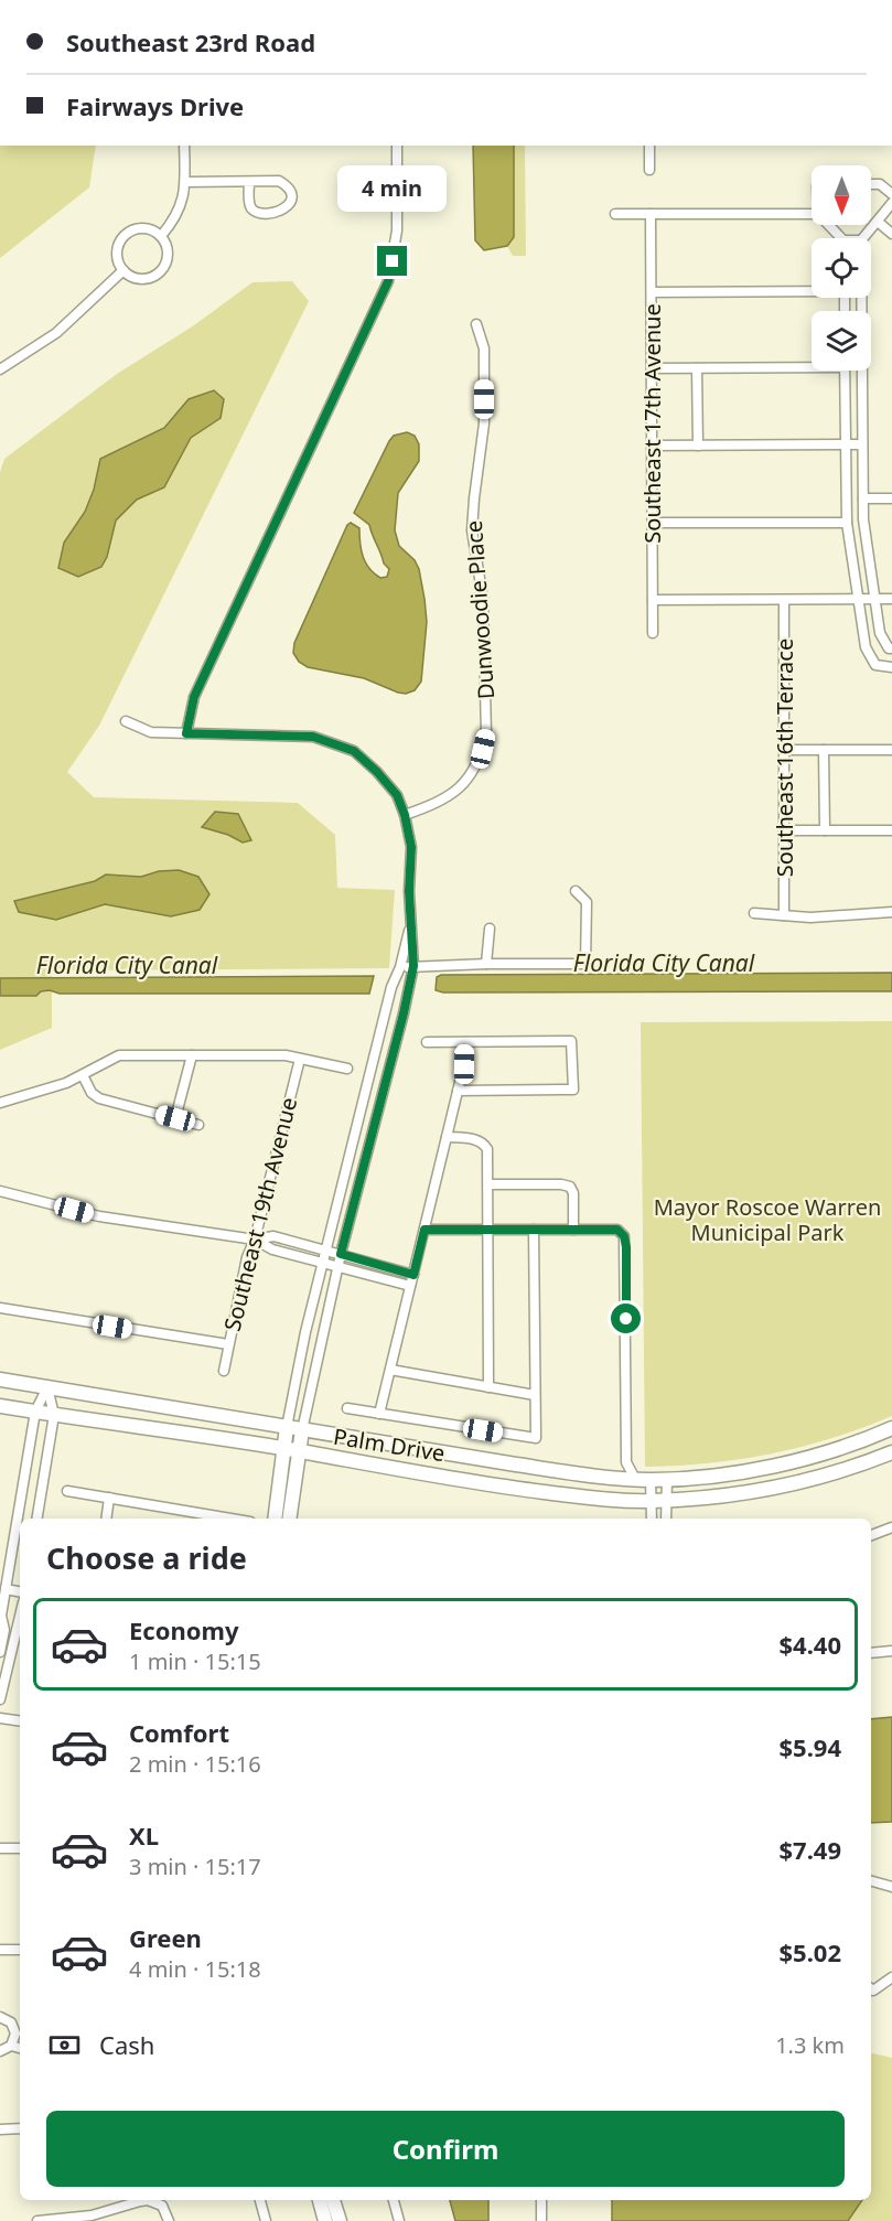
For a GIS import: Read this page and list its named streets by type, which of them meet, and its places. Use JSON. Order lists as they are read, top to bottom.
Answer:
{
  "streets": {
    "main road": ["Palm Drive"],
    "street": [
      "Southeast 17th Avenue",
      "Dunwoodie Place",
      "Southeast 16th Terrace",
      "Southeast 19th Avenue"
    ]
  },
  "water": ["Florida City Canal"],
  "parks": ["Mayor Roscoe Warren Municipal Park"],
  "north": "bottom",
  "page": {
    "banner": ["Southeast 23rd Road", "Fairways Drive"],
    "bubble": "4 min",
    "heading": "Choose a ride",
    "list": [
      {
        "name": "Economy",
        "note": "1 min · 15:15",
        "value": "$4.40"
      },
      {
        "name": "Comfort",
        "note": "2 min · 15:16",
        "value": "$5.94"
      },
      {
        "name": "XL",
        "note": "3 min · 15:17",
        "value": "$7.49"
      },
      {
        "name": "Green",
        "note": "4 min · 15:18",
        "value": "$5.02"
      }
    ],
    "pay": ["Cash", "1.3 km"],
    "buttons": "Confirm"
  }
}
